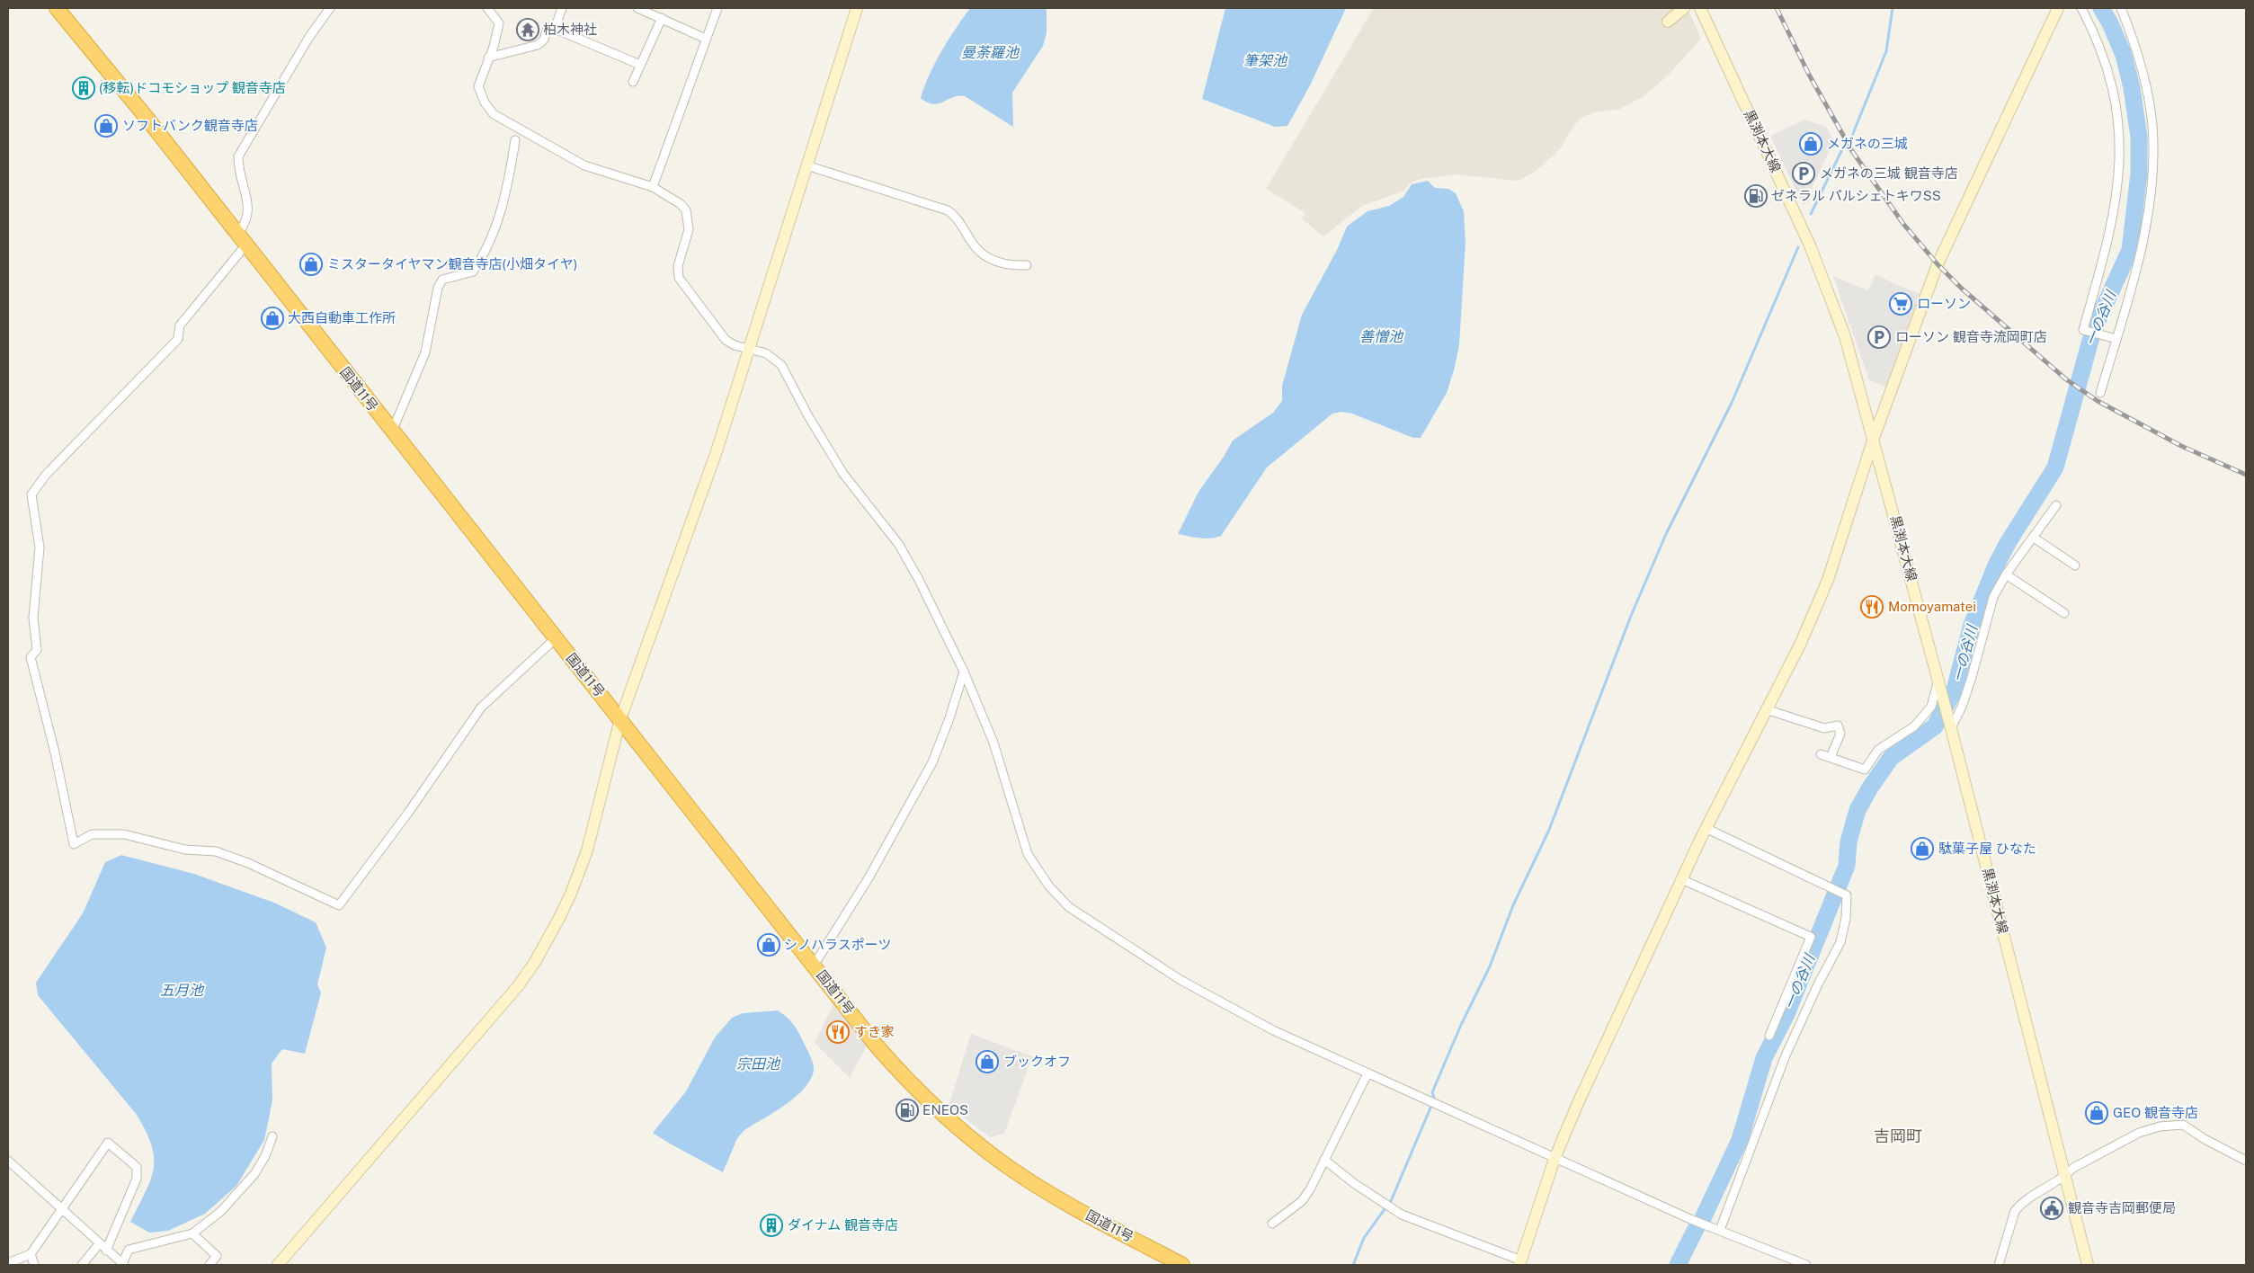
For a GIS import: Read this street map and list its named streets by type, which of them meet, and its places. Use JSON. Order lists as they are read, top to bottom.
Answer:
{
  "streets": {
    "highway": ["国道11号"],
    "street": ["黒渕本大線"]
  },
  "districts": ["吉岡町"],
  "water": [
    "曼荼羅池",
    "筆架池",
    "一の谷川",
    "善憎池",
    "五月池",
    "宗田池"
  ],
  "places": {
    "temple": ["柏木神社"],
    "building": ["(移転)ドコモショップ 観音寺店", "ダイナム 観音寺店"],
    "shop": [
      "ソフトバンク観音寺店",
      "メガネの三城",
      "ミスタータイヤマン観音寺店(小畑タイヤ)",
      "大西自動車工作所",
      "駄菓子屋 ひなた",
      "シノハラスポーツ",
      "ブックオフ",
      "GEO 観音寺店"
    ],
    "parking": ["メガネの三城 観音寺店", "ローソン 観音寺流岡町店"],
    "fuel station": ["ゼネラル パルシェトキワSS", "ENEOS"],
    "supermarket": ["ローソン"],
    "restaurant": ["Momoyamatei", "すき家"],
    "public building": ["観音寺吉岡郵便局"]
  }
}
